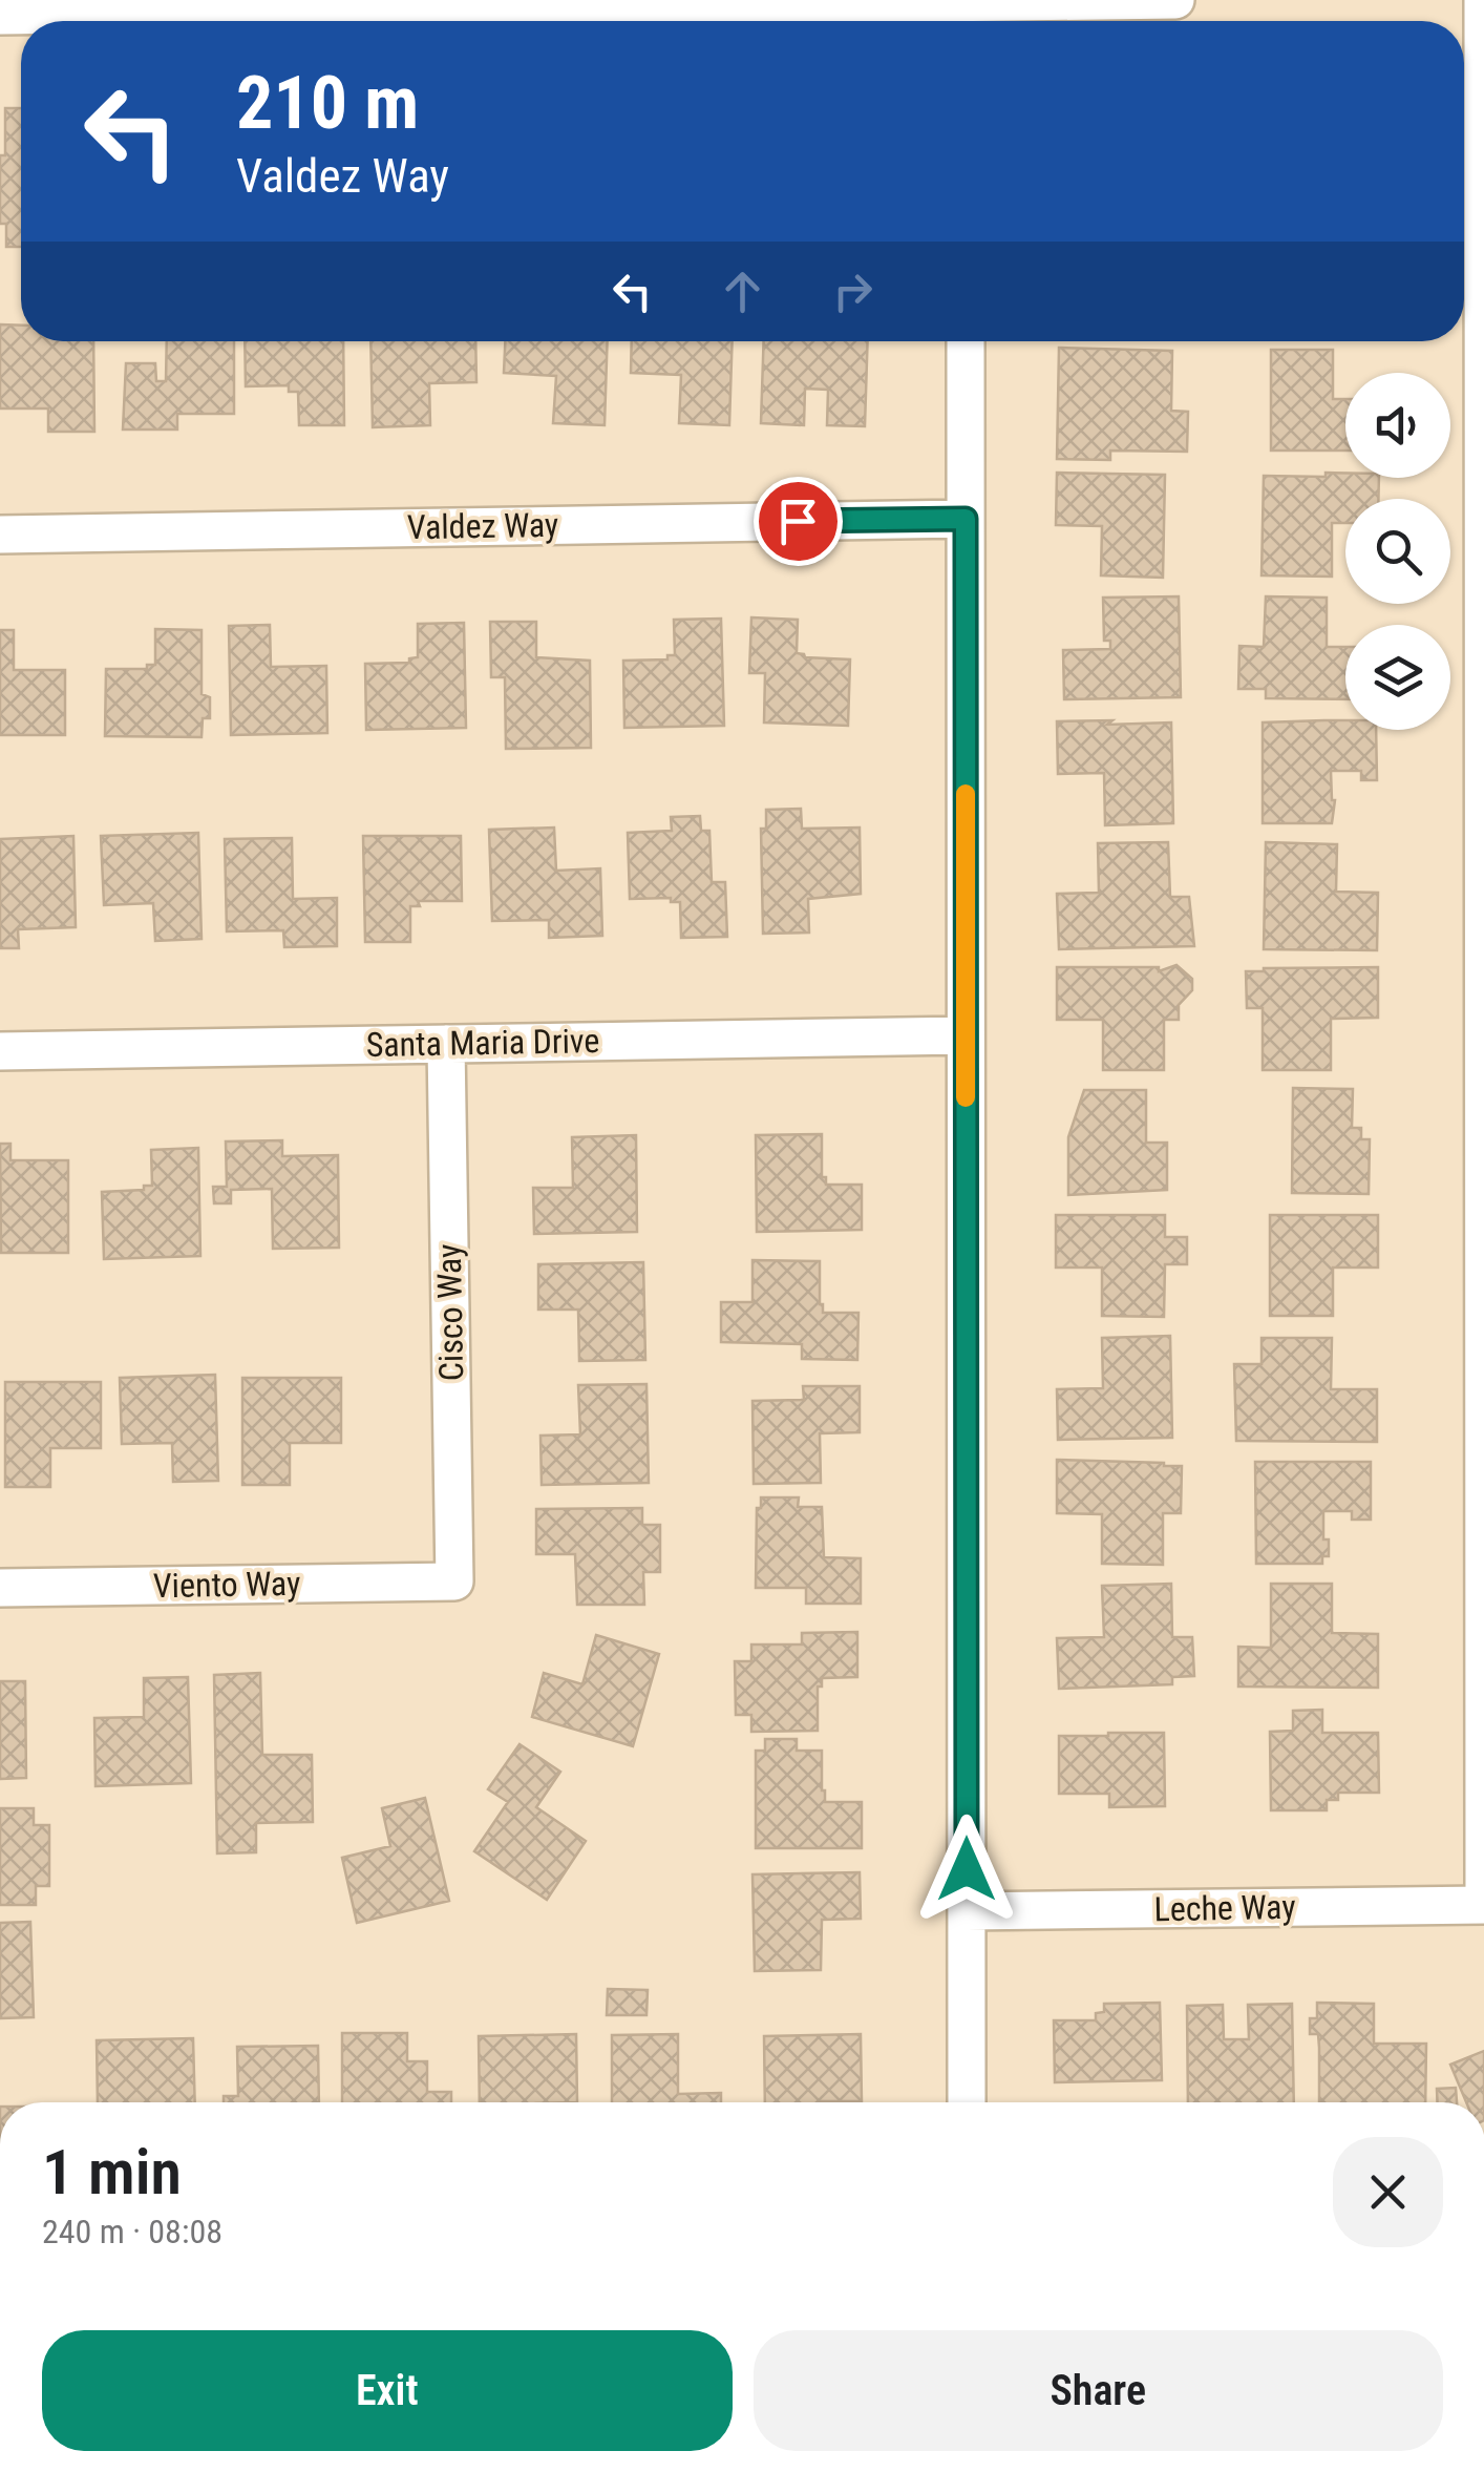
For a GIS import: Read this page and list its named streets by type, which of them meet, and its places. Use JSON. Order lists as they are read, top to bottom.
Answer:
{
  "streets": {
    "street": [
      "Valdez Way",
      "Santa Maria Drive",
      "Cisco Way",
      "Viento Way",
      "Leche Way"
    ]
  },
  "crossings": [
    ["Santa Maria Drive", "Cisco Way"],
    ["Cisco Way", "Viento Way"]
  ],
  "page": {
    "turn": ["210 m", "Valdez Way"],
    "heading": ["1 min", "240 m · 08:08"],
    "buttons": ["Exit", "Share"]
  }
}
